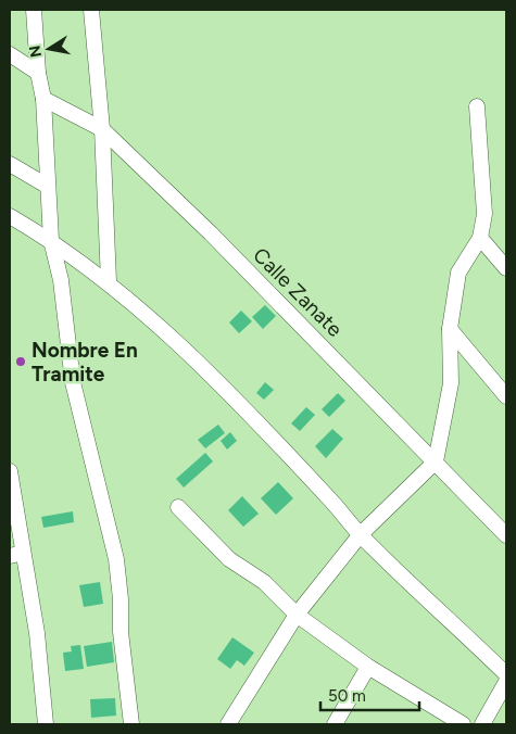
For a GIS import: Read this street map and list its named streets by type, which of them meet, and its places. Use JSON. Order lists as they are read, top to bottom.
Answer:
{
  "streets": {
    "street": ["Calle Zanate"]
  },
  "places": ["Nombre En Tramite"],
  "scale_bar": "50 m",
  "north": "left"
}
